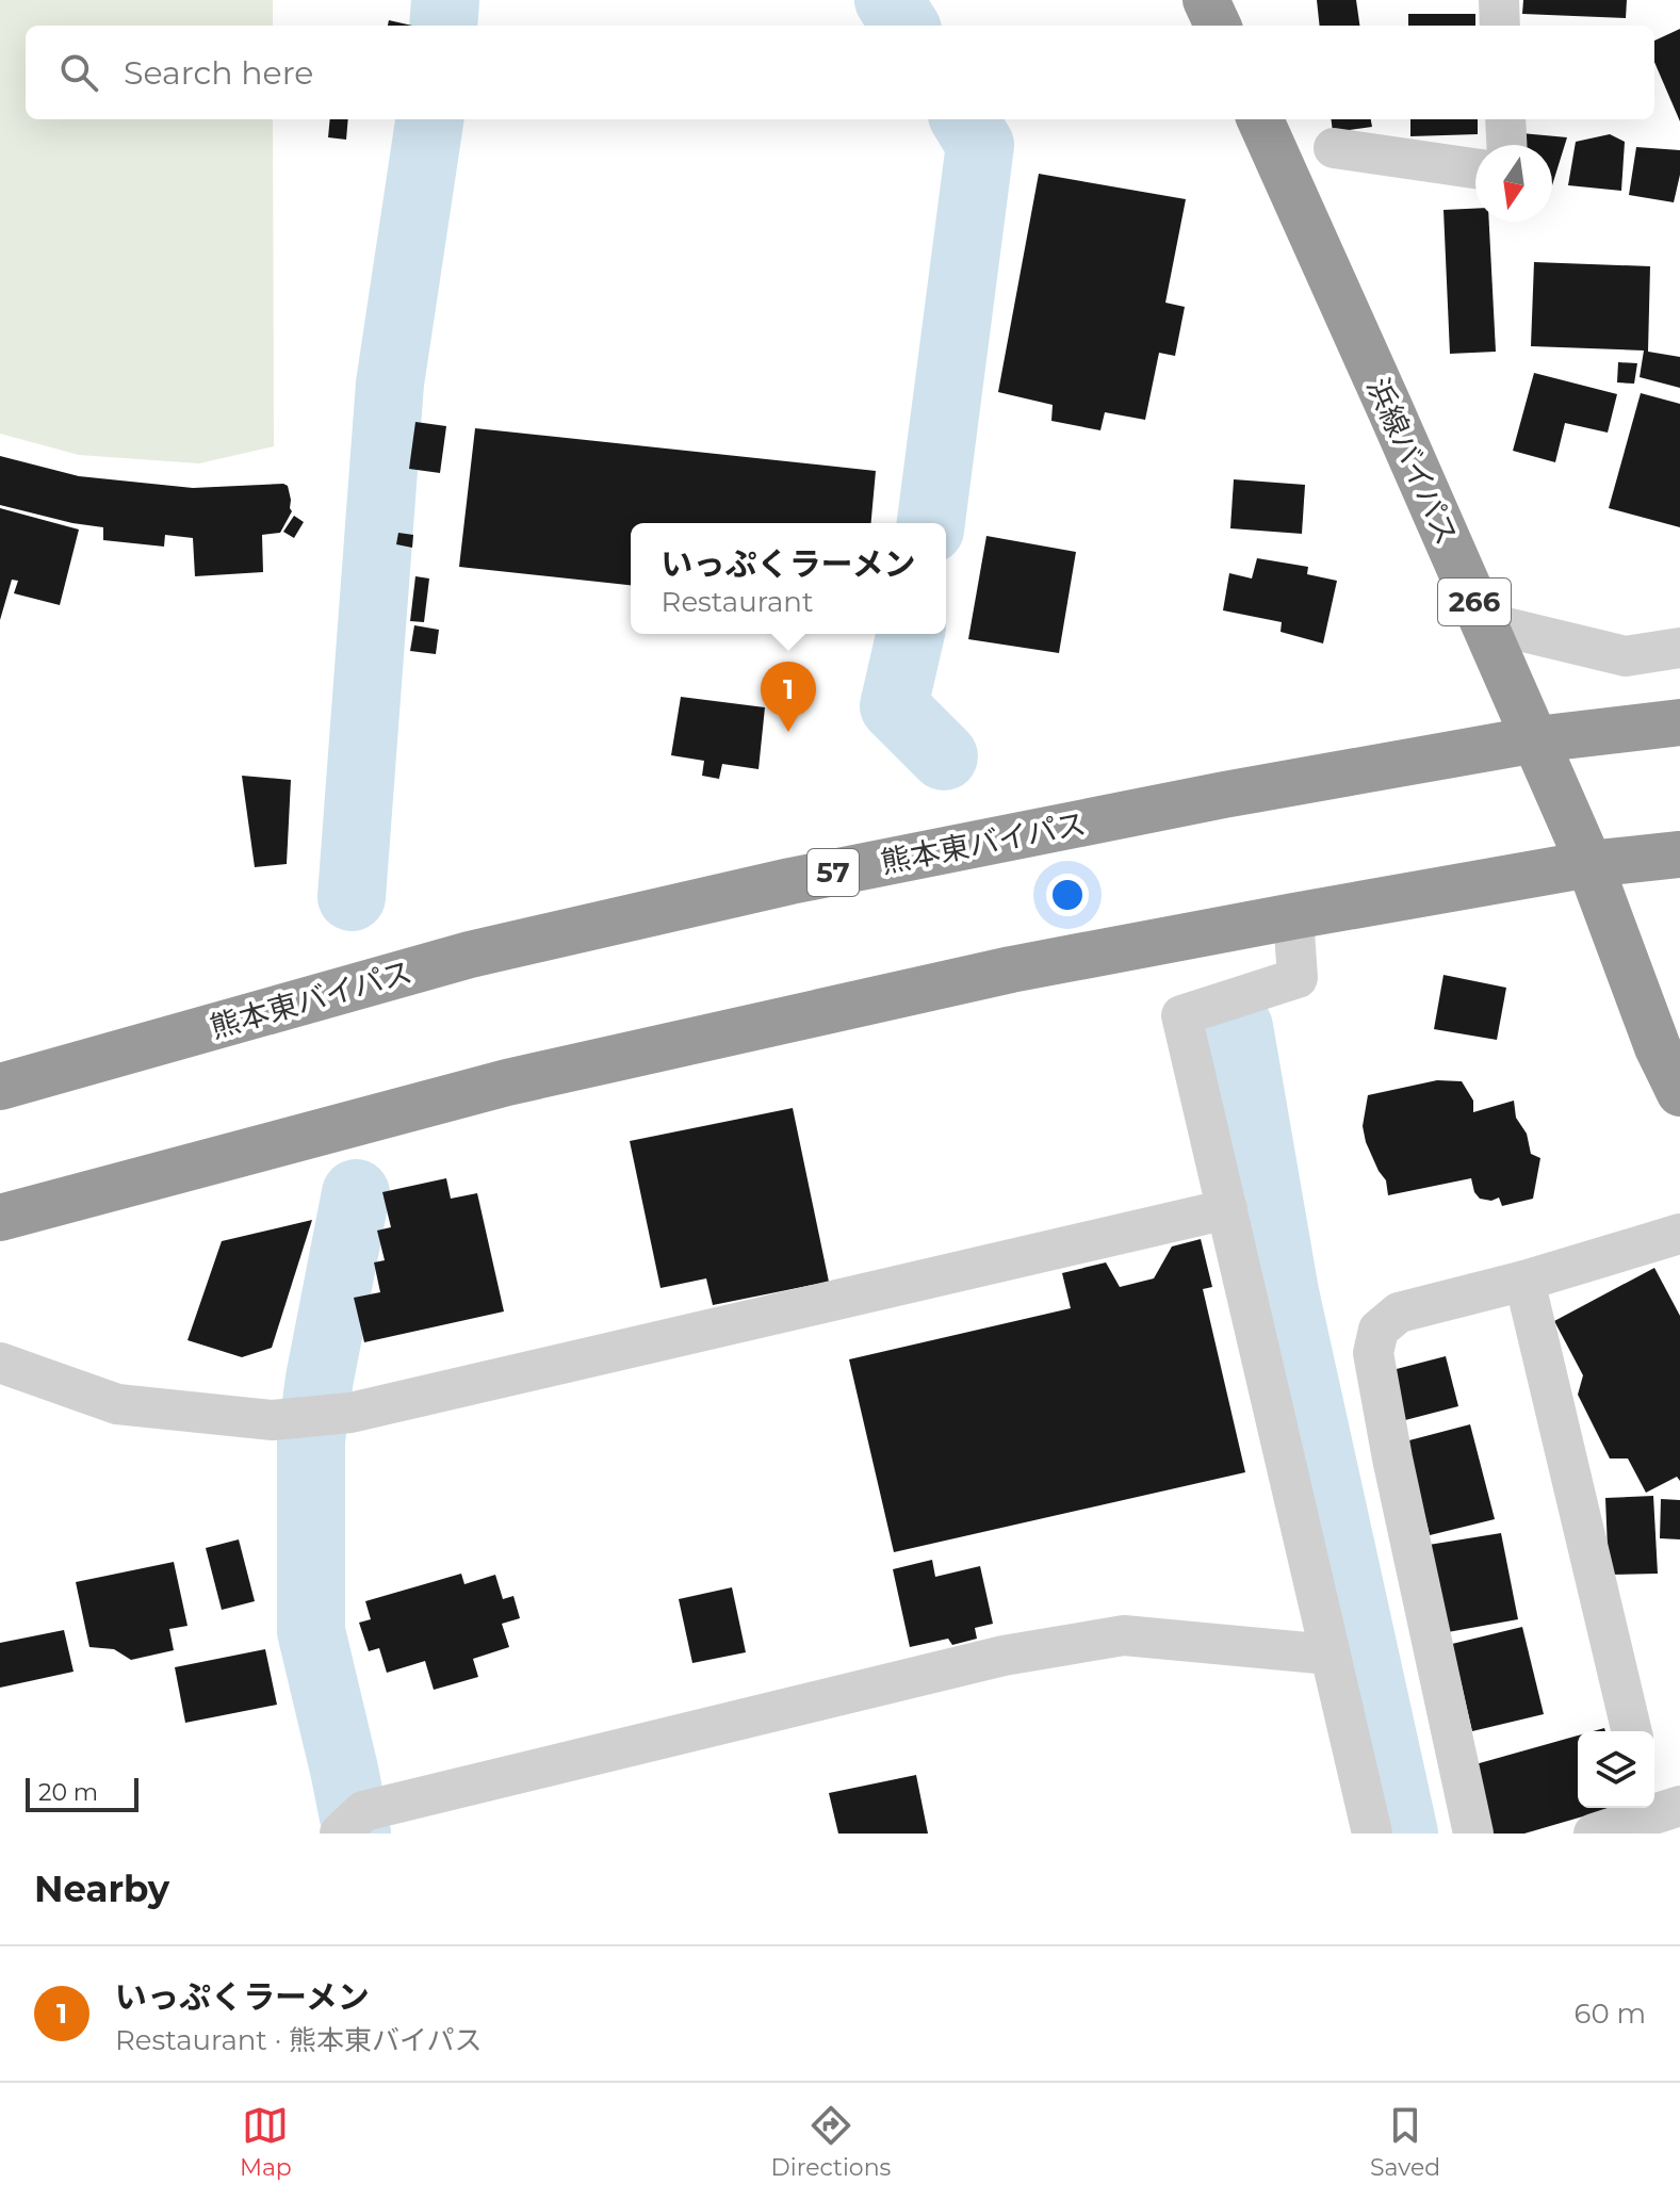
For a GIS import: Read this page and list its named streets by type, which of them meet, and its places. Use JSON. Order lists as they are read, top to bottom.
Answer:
{
  "streets": {
    "highway": [
      "浜線バイパス",
      "266",
      "熊本東バイパス",
      "57"
    ]
  },
  "crossings": [
    ["浜線バイパス", "熊本東バイパス"]
  ],
  "scale_bar": "20 m",
  "north": "bottom",
  "page": {
    "search": "Search here",
    "popup": ["いっぷくラーメン", "Restaurant"],
    "pins": "1",
    "scale": "20 m",
    "heading": "Nearby",
    "list": [
      {
        "mark": "1",
        "name": "いっぷくラーメン",
        "note": "Restaurant · 熊本東バイパス",
        "value": "60 m"
      }
    ],
    "nav": ["Map", "Directions", "Saved"]
  }
}
